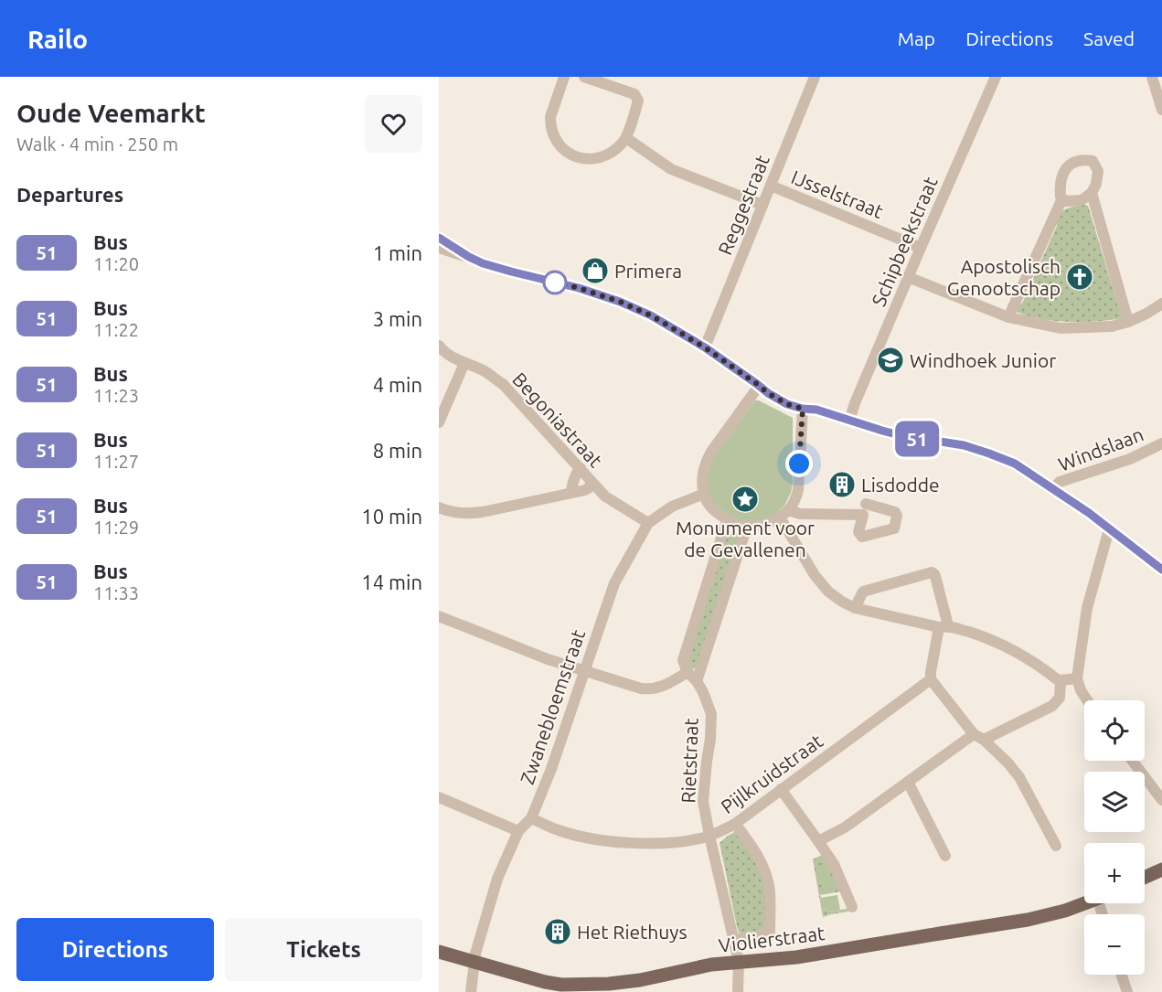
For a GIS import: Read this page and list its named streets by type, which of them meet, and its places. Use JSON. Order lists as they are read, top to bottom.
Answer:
{
  "streets": {
    "main road": ["Violierstraat"],
    "street": [
      "IJsselstraat",
      "Reggestraat",
      "Schipbeekstraat",
      "Begoniastraat",
      "Windslaan",
      "Zwanebloemstraat",
      "Rietstraat",
      "Pijlkruidstraat"
    ]
  },
  "crossings": [
    ["IJsselstraat", "Reggestraat"],
    ["IJsselstraat", "Schipbeekstraat"],
    ["Begoniastraat", "Zwanebloemstraat"],
    ["Zwanebloemstraat", "Pijlkruidstraat"],
    ["Zwanebloemstraat", "Violierstraat"],
    ["Rietstraat", "Pijlkruidstraat"],
    ["Rietstraat", "Violierstraat"]
  ],
  "places": {
    "shop": ["Primera"],
    "church": ["Apostolisch Genootschap"],
    "school or university": ["Windhoek Junior"],
    "building": ["Lisdodde", "Het Riethuys"],
    "place": ["Monument voor de Gevallenen"]
  },
  "lines": ["bus line 51"],
  "page": {
    "header": "Railo",
    "nav": ["Map", "Directions", "Saved"],
    "heading": [
      ["Oude Veemarkt", "Walk · 4 min · 250 m"],
      "Departures"
    ],
    "on_map": "51",
    "list": [
      {
        "mark": "51",
        "name": "Bus",
        "note": "11:20",
        "value": "1 min"
      },
      {
        "mark": "51",
        "name": "Bus",
        "note": "11:22",
        "value": "3 min"
      },
      {
        "mark": "51",
        "name": "Bus",
        "note": "11:23",
        "value": "4 min"
      },
      {
        "mark": "51",
        "name": "Bus",
        "note": "11:27",
        "value": "8 min"
      },
      {
        "mark": "51",
        "name": "Bus",
        "note": "11:29",
        "value": "10 min"
      },
      {
        "mark": "51",
        "name": "Bus",
        "note": "11:33",
        "value": "14 min"
      }
    ],
    "map_buttons": ["+", "−"],
    "buttons": ["Directions", "Tickets"]
  }
}
